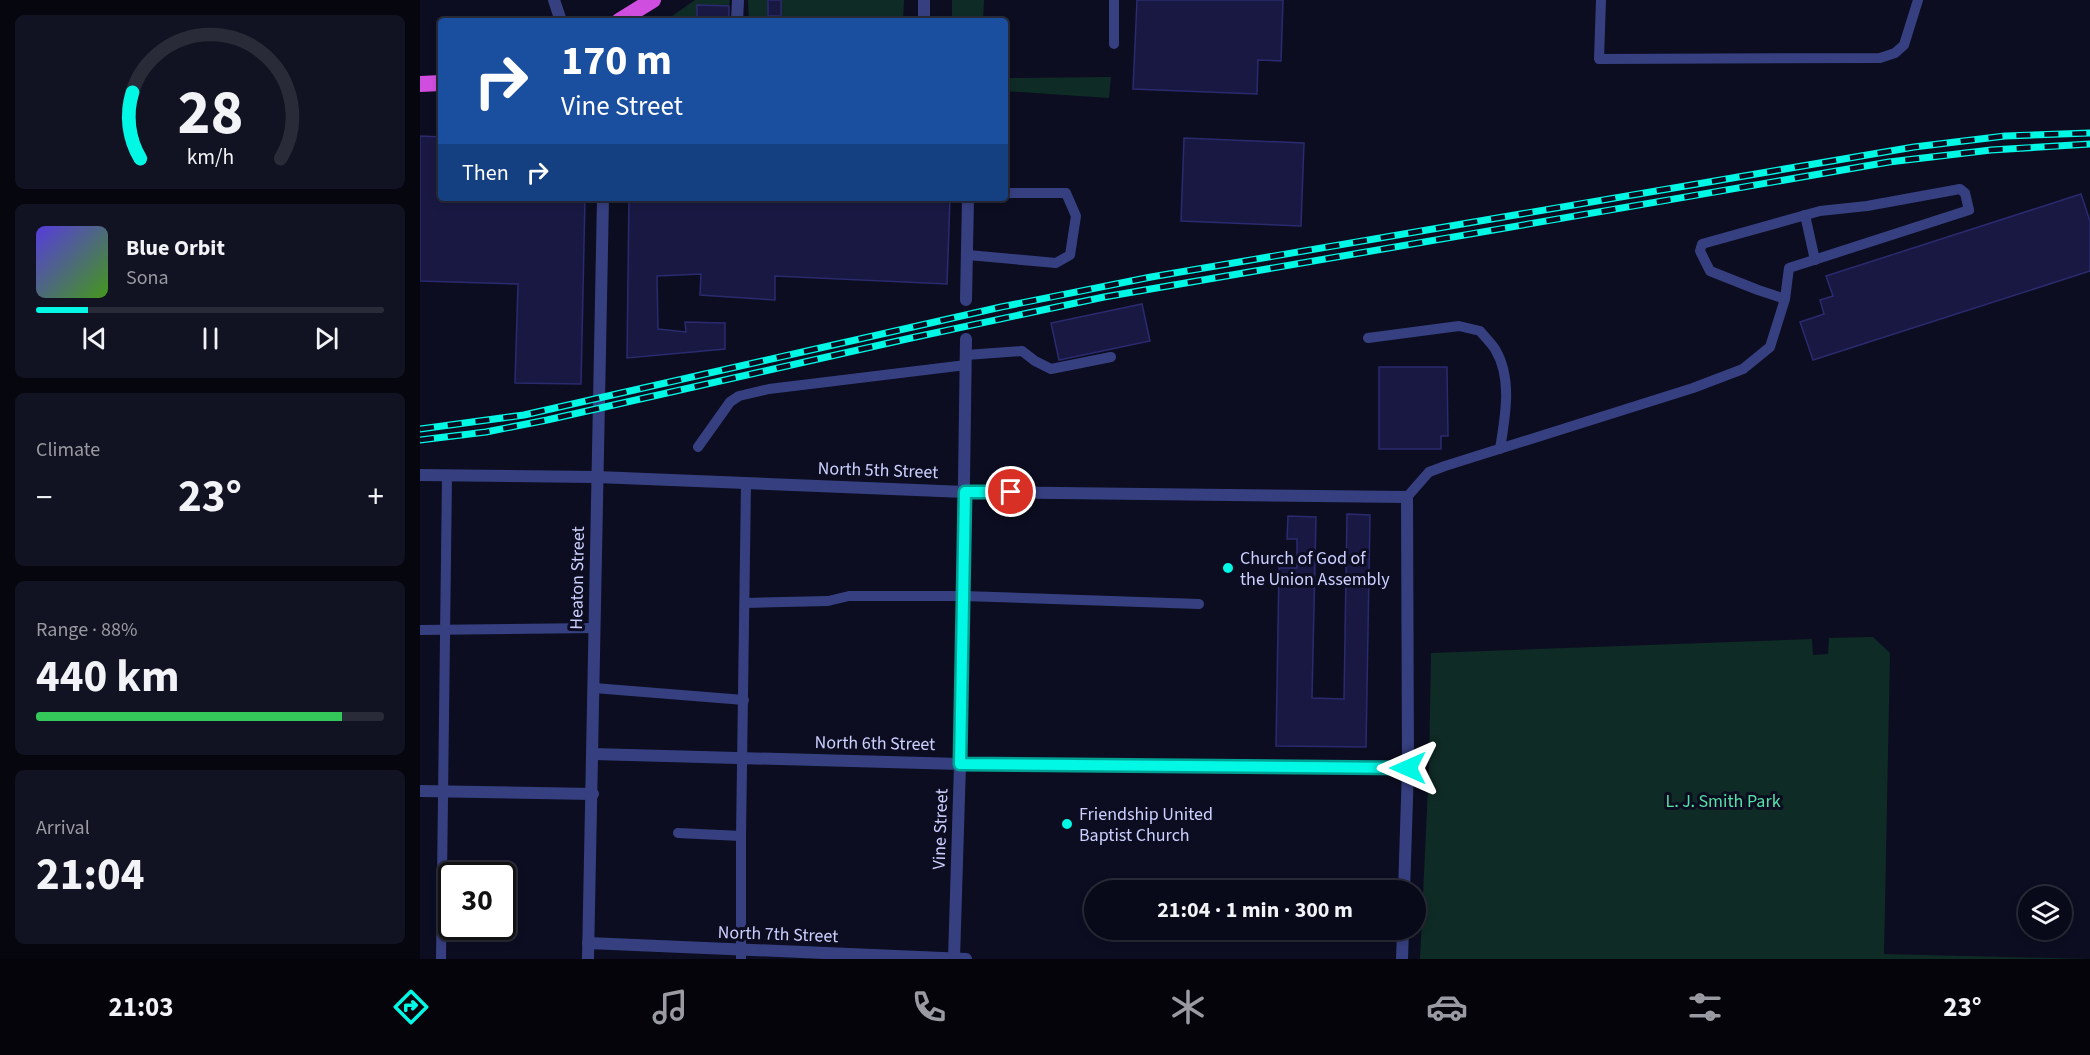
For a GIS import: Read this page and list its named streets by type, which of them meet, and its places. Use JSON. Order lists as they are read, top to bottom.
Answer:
{
  "streets": {
    "street": [
      "North 5th Street",
      "Heaton Street",
      "North 6th Street",
      "Vine Street",
      "North 7th Street"
    ]
  },
  "crossings": [
    ["North 5th Street", "Heaton Street"],
    ["North 5th Street", "Vine Street"],
    ["Heaton Street", "North 6th Street"],
    ["Heaton Street", "North 7th Street"],
    ["North 6th Street", "Vine Street"],
    ["Vine Street", "North 7th Street"]
  ],
  "parks": ["L. J. Smith Park"],
  "places": ["Church of God of the Union Assembly", "Friendship United Baptist Church"],
  "page": {
    "turn": ["170 m", "Vine Street"],
    "then": "Then",
    "song": ["Blue Orbit", "Sona"],
    "tile": [
      "Climate",
      ["Range · 88%", "440 km"],
      ["Arrival", "21:04"]
    ],
    "heat": ["−", "23°", "+"],
    "limit": "30",
    "trip": "21:04 · 1 min · 300 m",
    "tabs": ["21:03", "23°"],
    "gauge": ["28", "km/h"]
  }
}
